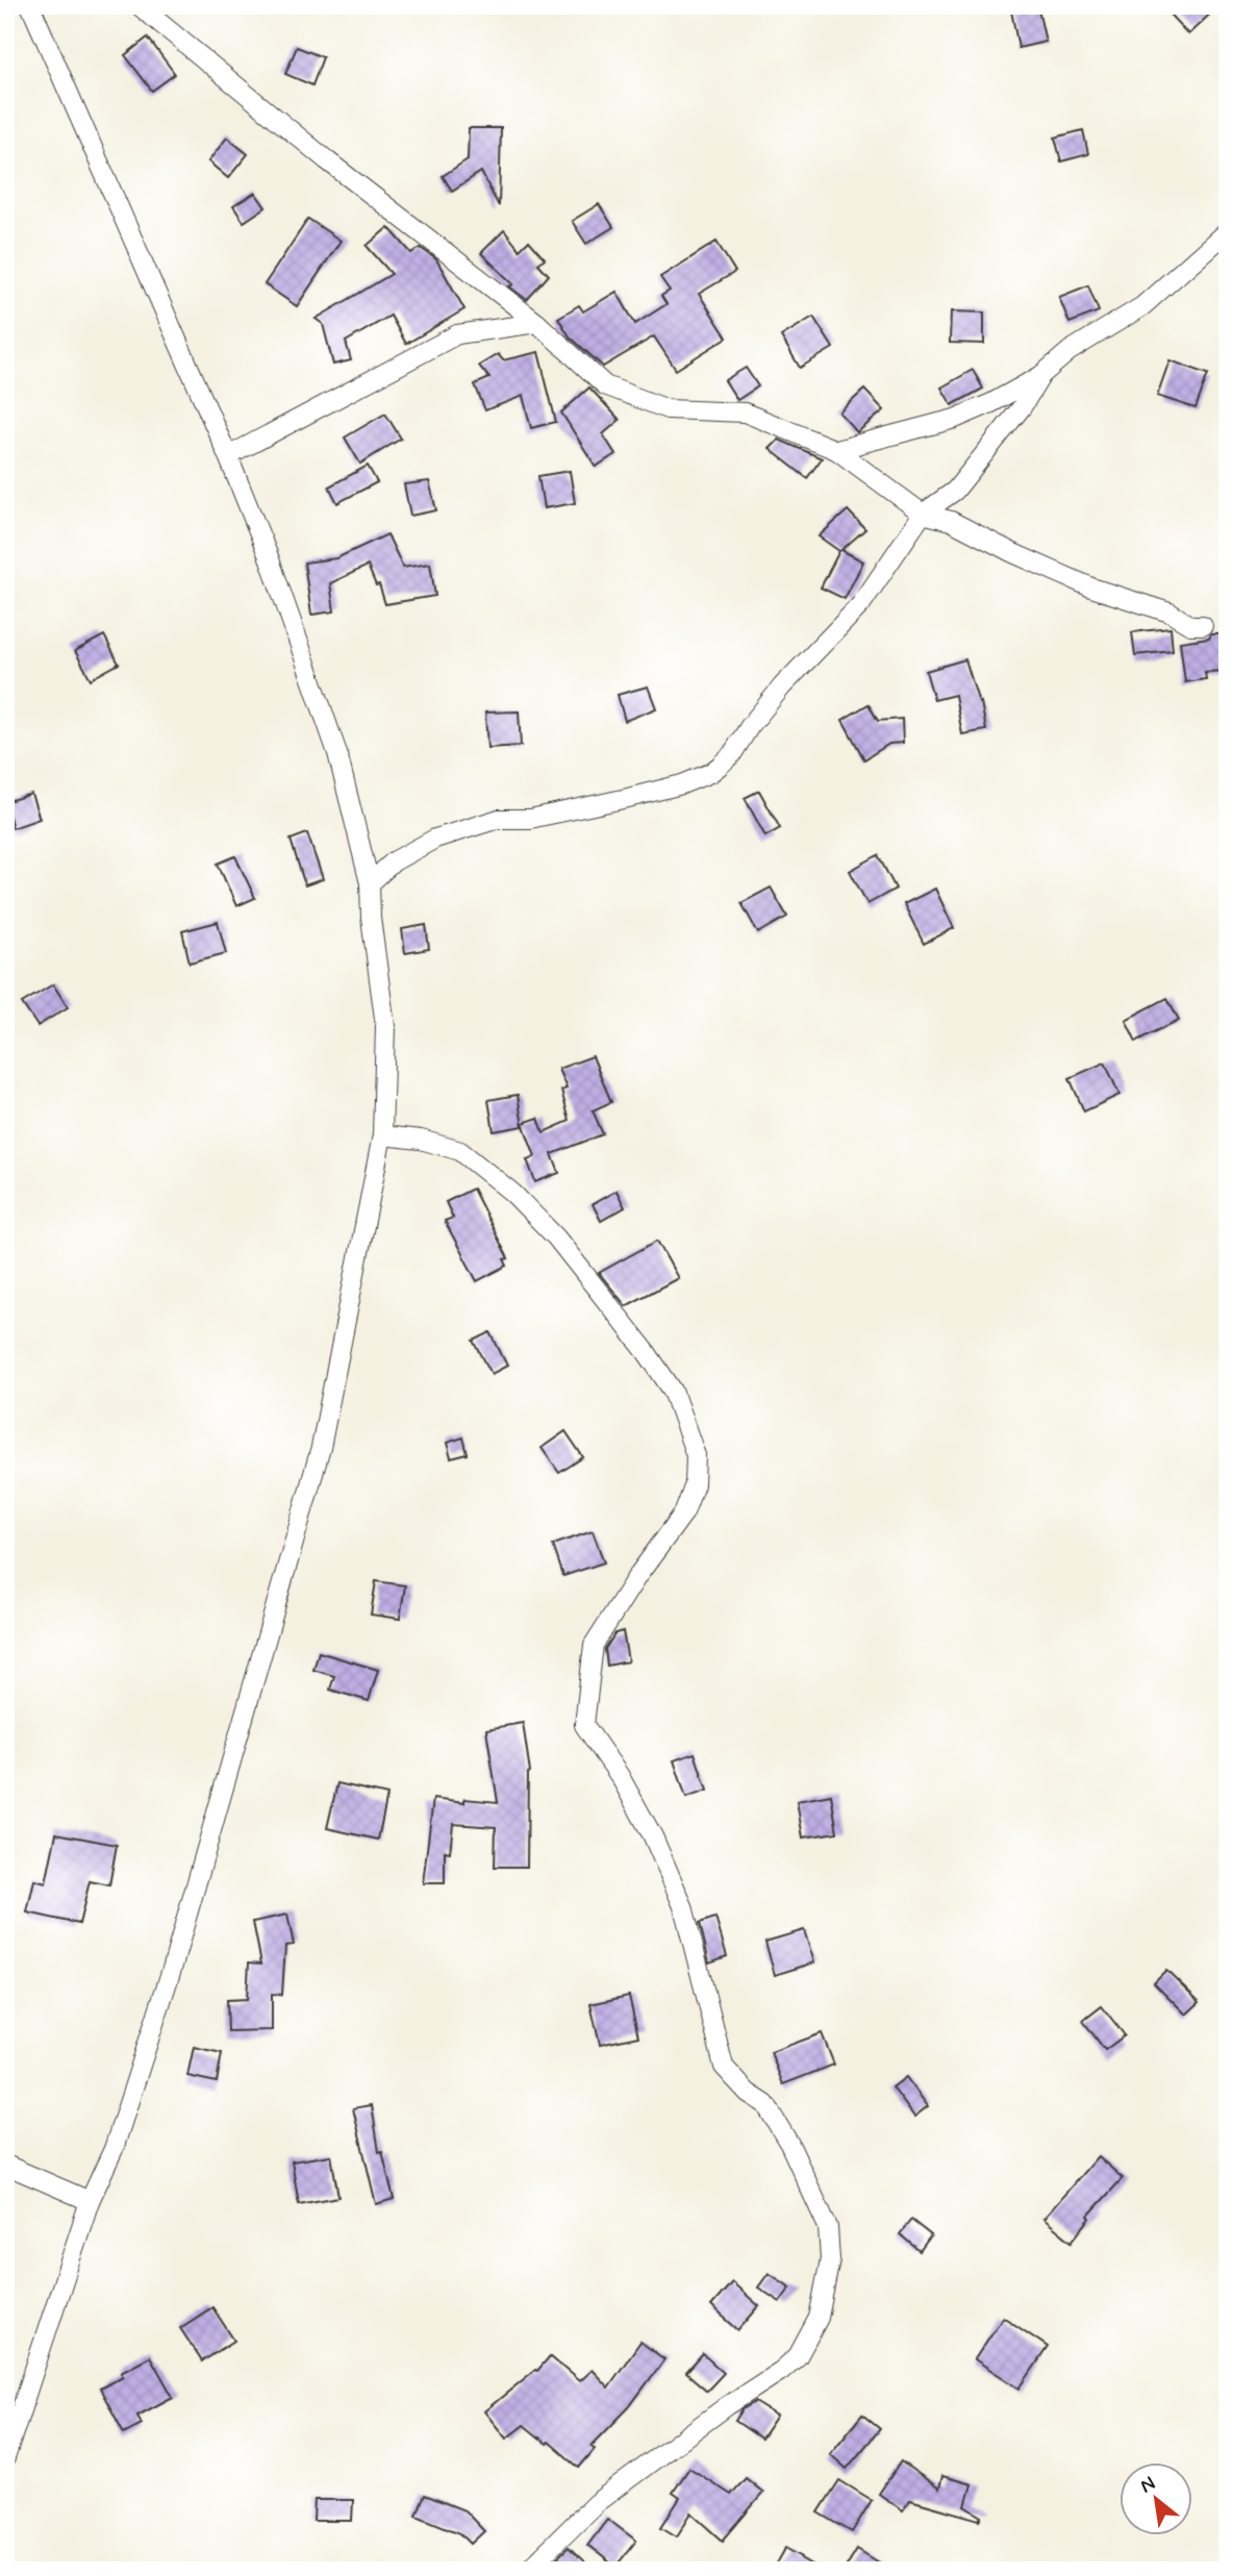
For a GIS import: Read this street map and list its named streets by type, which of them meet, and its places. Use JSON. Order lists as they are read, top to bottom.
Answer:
{
  "north": "top left"
}
